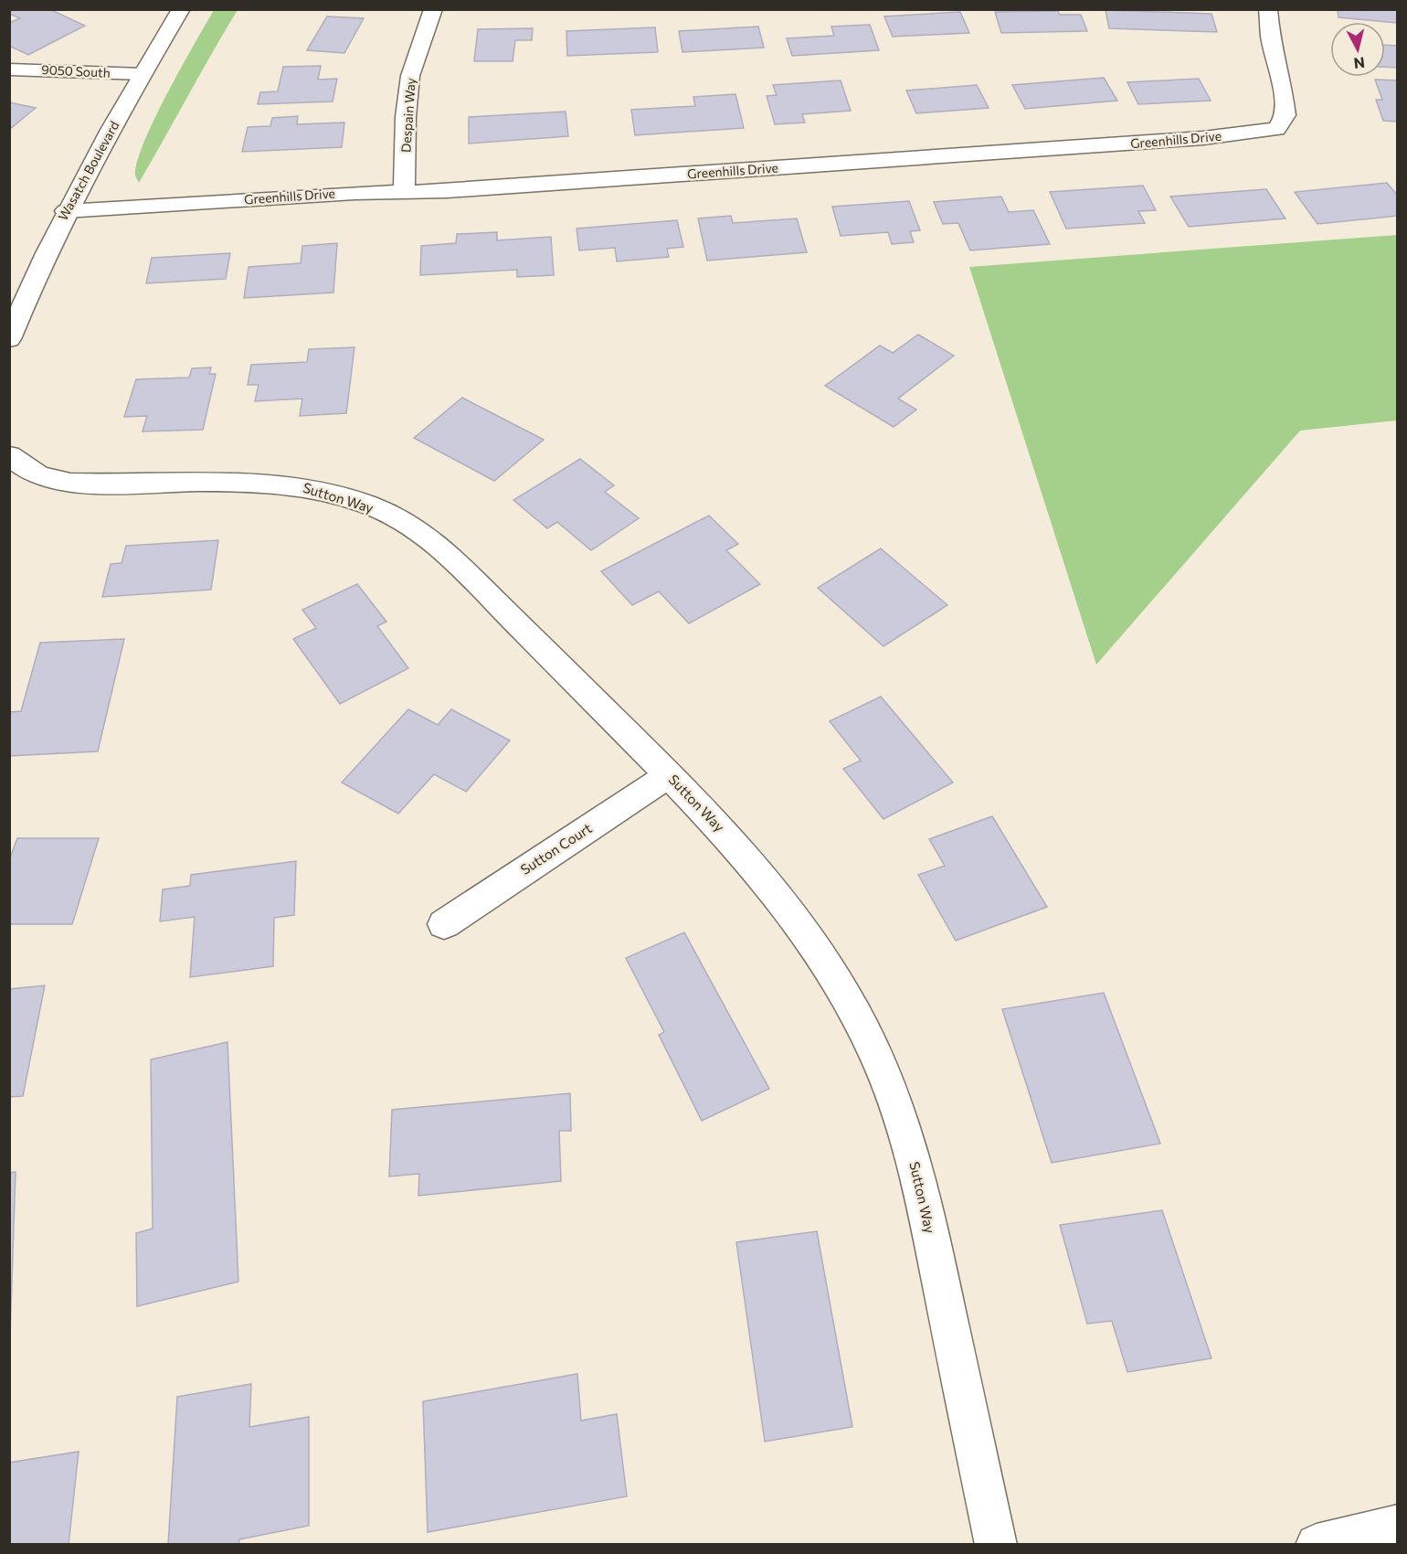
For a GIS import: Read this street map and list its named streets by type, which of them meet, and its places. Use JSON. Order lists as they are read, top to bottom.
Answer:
{
  "streets": {
    "street": [
      "9050 South",
      "Despain Way",
      "Greenhills Drive",
      "Wasatch Boulevard",
      "Sutton Way",
      "Sutton Court"
    ]
  },
  "crossings": [
    ["9050 South", "Wasatch Boulevard"],
    ["Despain Way", "Greenhills Drive"],
    ["Greenhills Drive", "Wasatch Boulevard"],
    ["Sutton Way", "Sutton Court"]
  ],
  "north": "bottom"
}
